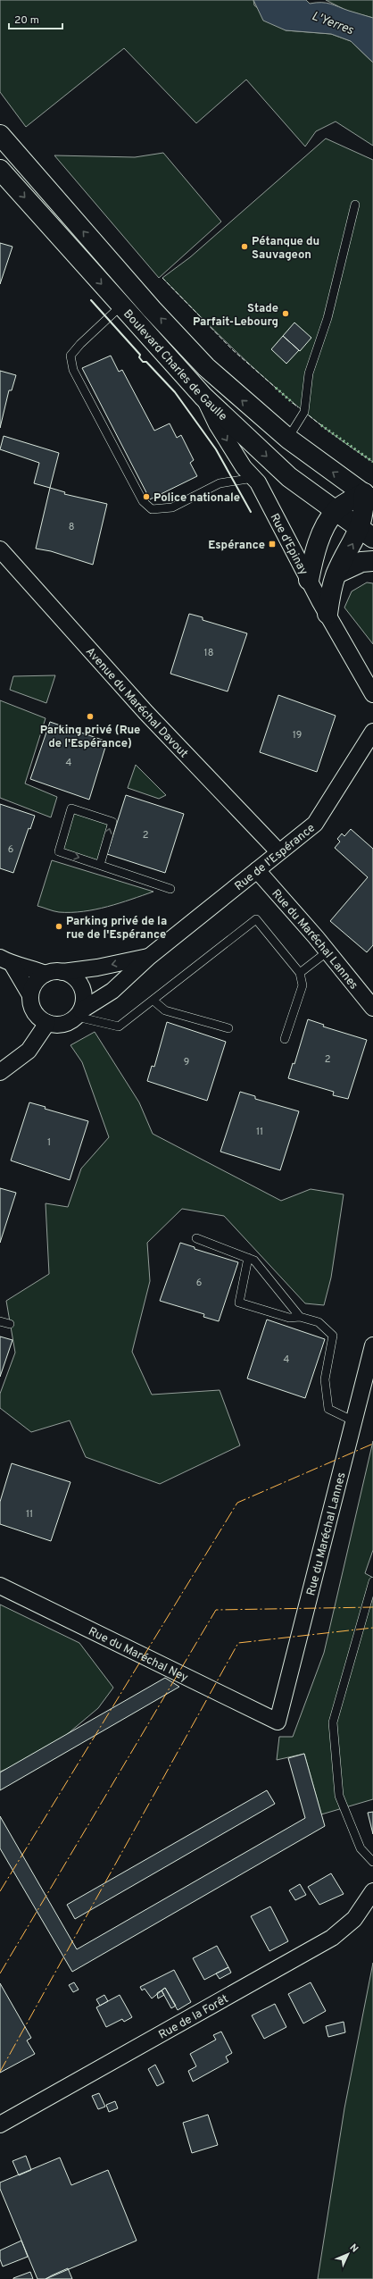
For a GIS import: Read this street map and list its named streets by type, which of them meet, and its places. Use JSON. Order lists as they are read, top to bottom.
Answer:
{
  "streets": {
    "main road": ["Boulevard Charles de Gaulle"],
    "street": [
      "Rue d'Epinay",
      "Avenue du Maréchal Davout",
      "Rue de l'Espérance",
      "Rue du Maréchal Lannes",
      "Rue du Maréchal Ney",
      "Rue de la Forêt"
    ]
  },
  "crossings": [
    ["Boulevard Charles de Gaulle", "Rue d'Epinay"],
    ["Avenue du Maréchal Davout", "Rue de l'Espérance"],
    ["Rue de l'Espérance", "Rue du Maréchal Lannes"],
    ["Rue du Maréchal Lannes", "Rue du Maréchal Ney"]
  ],
  "water": ["L'Yerres"],
  "places": {
    "other": [
      "Pétanque du Sauvageon",
      "Stade Parfait-Lebourg",
      "Police nationale",
      "Parking privé (Rue de l'Espérance)",
      "Parking privé de la rue de l'Espérance"
    ],
    "transit": ["Espérance"]
  },
  "house_numbers": [
    "8",
    "18",
    "19",
    "4",
    "2",
    "6",
    "2",
    "9",
    "11",
    "1",
    "6",
    "4",
    "11"
  ],
  "scale_bar": "20 m",
  "north": "top right"
}
